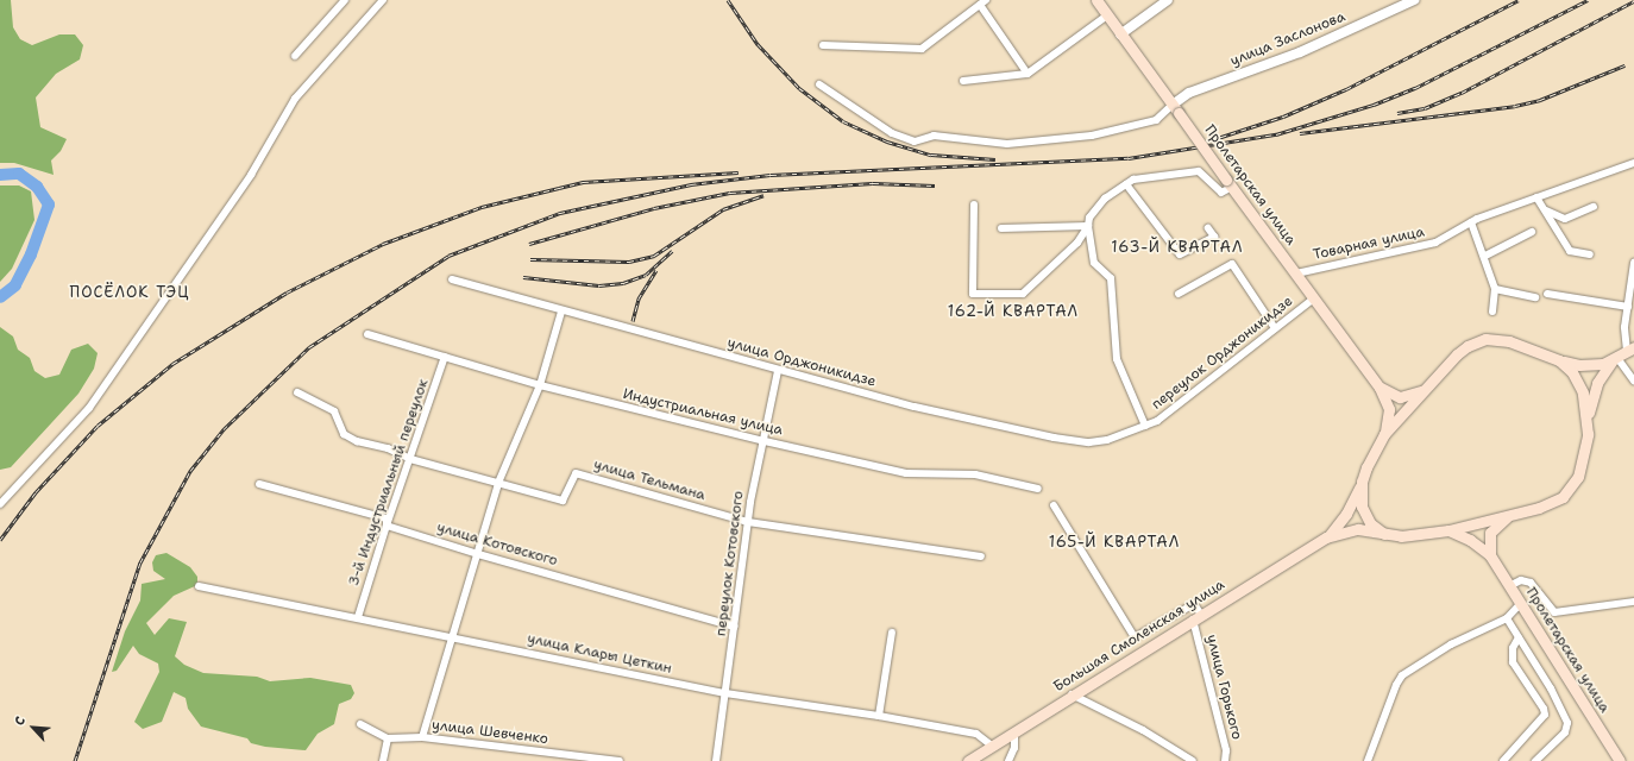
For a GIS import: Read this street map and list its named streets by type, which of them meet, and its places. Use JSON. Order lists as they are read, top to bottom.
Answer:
{
  "streets": {
    "main road": ["Пролетарская улица", "Большая Смоленская улица"],
    "street": [
      "улица Заслонова",
      "Товарная улица",
      "переулок Орджоникидзе",
      "улица Орджоникидзе",
      "Индустриальная улица",
      "улица Тельмана",
      "3-й Индустриальный переулок",
      "улица Котовского",
      "переулок Котовского",
      "улица Клары Цеткин",
      "улица Горького",
      "улица Шевченко"
    ]
  },
  "crossings": [
    ["улица Заслонова", "Пролетарская улица"],
    ["Пролетарская улица", "Товарная улица"],
    ["Пролетарская улица", "переулок Орджоникидзе"],
    ["Пролетарская улица", "Большая Смоленская улица"],
    ["переулок Орджоникидзе", "улица Орджоникидзе"],
    ["улица Орджоникидзе", "переулок Котовского"],
    ["Индустриальная улица", "3-й Индустриальный переулок"],
    ["Индустриальная улица", "переулок Котовского"],
    ["улица Тельмана", "3-й Индустриальный переулок"],
    ["улица Тельмана", "переулок Котовского"],
    ["3-й Индустриальный переулок", "улица Котовского"],
    ["3-й Индустриальный переулок", "улица Клары Цеткин"],
    ["улица Котовского", "переулок Котовского"],
    ["переулок Котовского", "улица Клары Цеткин"],
    ["Большая Смоленская улица", "улица Клары Цеткин"],
    ["Большая Смоленская улица", "улица Горького"]
  ],
  "districts": [
    "163-Й КВАРТАЛ",
    "ПОСЁЛОК ТЭЦ",
    "162-Й КВАРТАЛ",
    "165-Й КВАРТАЛ"
  ],
  "north": "top left"
}
